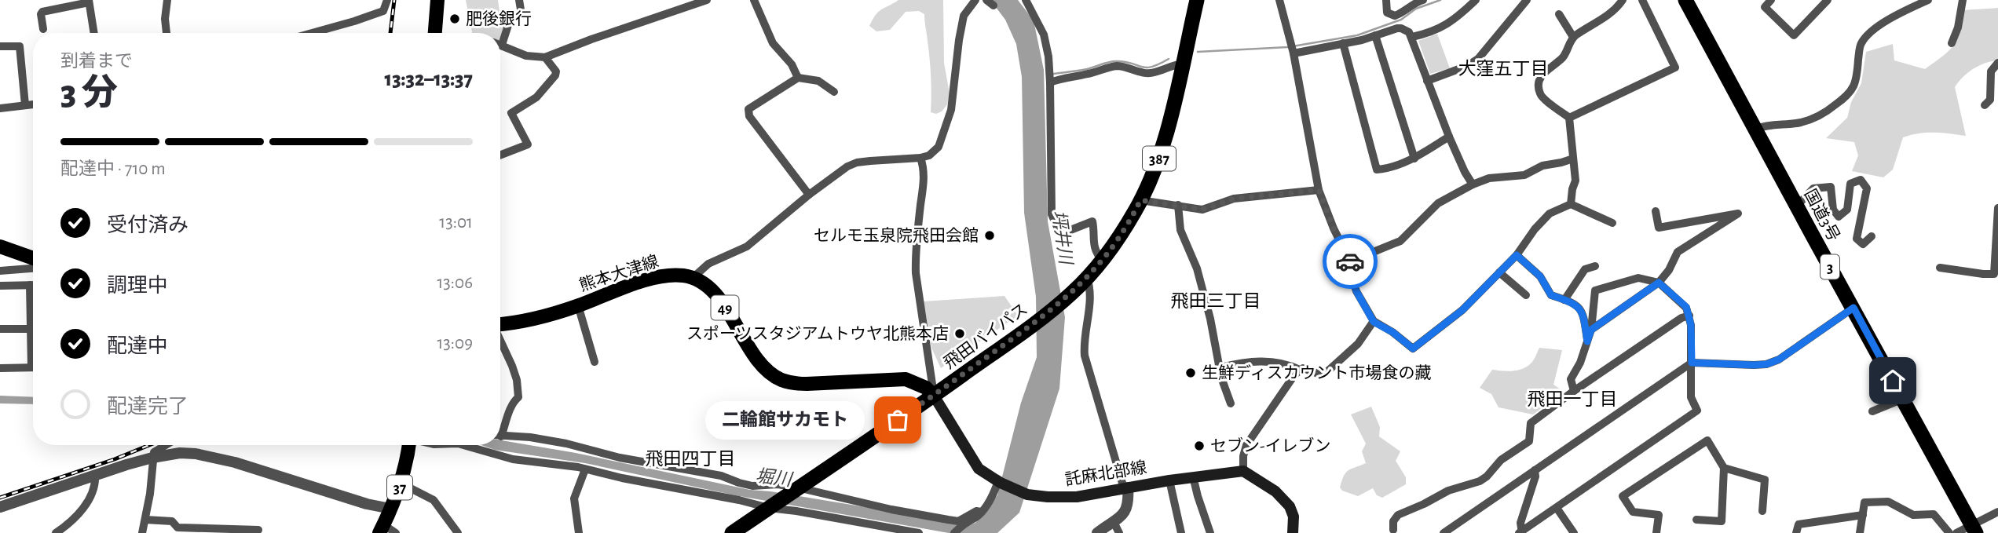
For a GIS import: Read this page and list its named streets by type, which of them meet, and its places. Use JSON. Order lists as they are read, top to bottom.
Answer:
{
  "streets": {
    "highway": [
      "387",
      "国道3号",
      "3",
      "飛田バイパス"
    ],
    "main road": [
      "熊本大津線",
      "49",
      "託麻北部線",
      "37"
    ]
  },
  "crossings": [
    ["熊本大津線", "49"],
    ["49", "飛田バイパス"],
    ["49", "託麻北部線"],
    ["飛田バイパス", "託麻北部線"]
  ],
  "districts": [
    "大窪五丁目",
    "飛田三丁目",
    "飛田一丁目",
    "飛田四丁目"
  ],
  "water": ["坪井川", "堀川"],
  "places": [
    "肥後銀行",
    "セルモ玉泉院飛田会館",
    "スポーツスタジアムトウヤ北熊本店",
    "生鮮ディスカウント市場食の藏",
    "二輪館サカモト",
    "セブン-イレブン"
  ],
  "page": {
    "heading": ["3 分", "到着まで", "13:32–13:37"],
    "bar": "配達中 · 710 m",
    "list": [
      ["受付済み", "13:01"],
      ["調理中", "13:06"],
      ["配達中", "13:09"],
      "配達完了"
    ],
    "bubble": "二輪館サカモト"
  }
}
